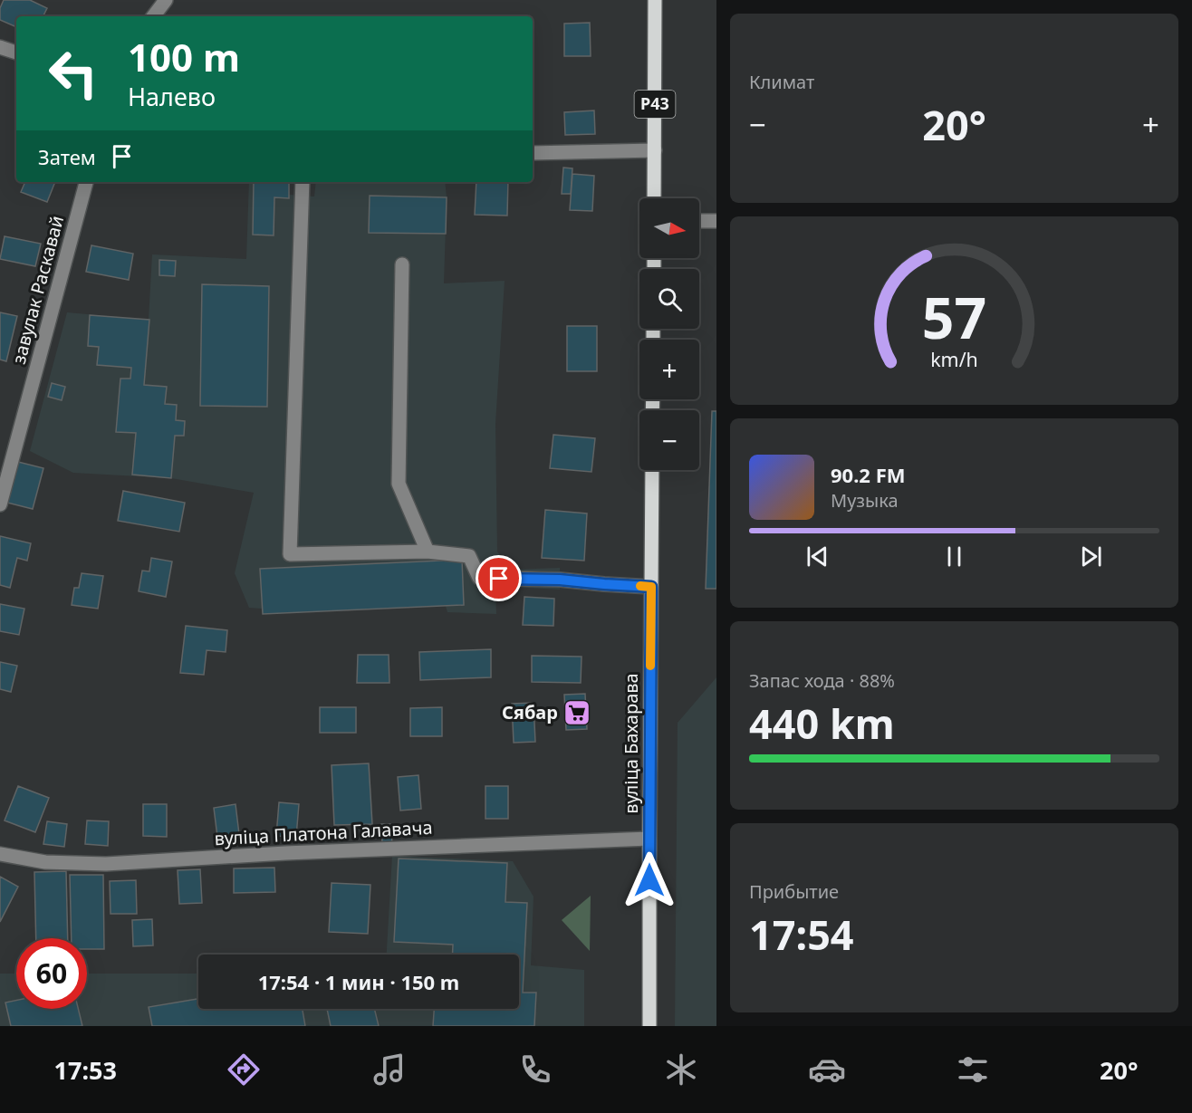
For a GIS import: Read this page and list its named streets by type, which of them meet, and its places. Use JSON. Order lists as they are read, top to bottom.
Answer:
{
  "streets": {
    "main road": ["Р43", "вуліца Бахарава"],
    "street": ["завулак Раскавай", "вуліца Платона Галавача"]
  },
  "crossings": [
    ["вуліца Бахарава", "вуліца Платона Галавача"]
  ],
  "places": {
    "supermarket": ["Сябар"]
  },
  "north": "right",
  "page": {
    "tile": [
      "Климат",
      ["Запас хода · 88%", "440 km"],
      ["Прибытие", "17:54"]
    ],
    "turn": ["100 m", "Налево"],
    "heat": ["−", "20°", "+"],
    "then": "Затем",
    "map_buttons": ["+", "−"],
    "song": ["90.2 FM", "Музыка"],
    "limit": "60",
    "trip": "17:54 · 1 мин · 150 m",
    "tabs": ["17:53", "20°"],
    "gauge": ["57", "km/h"]
  }
}
